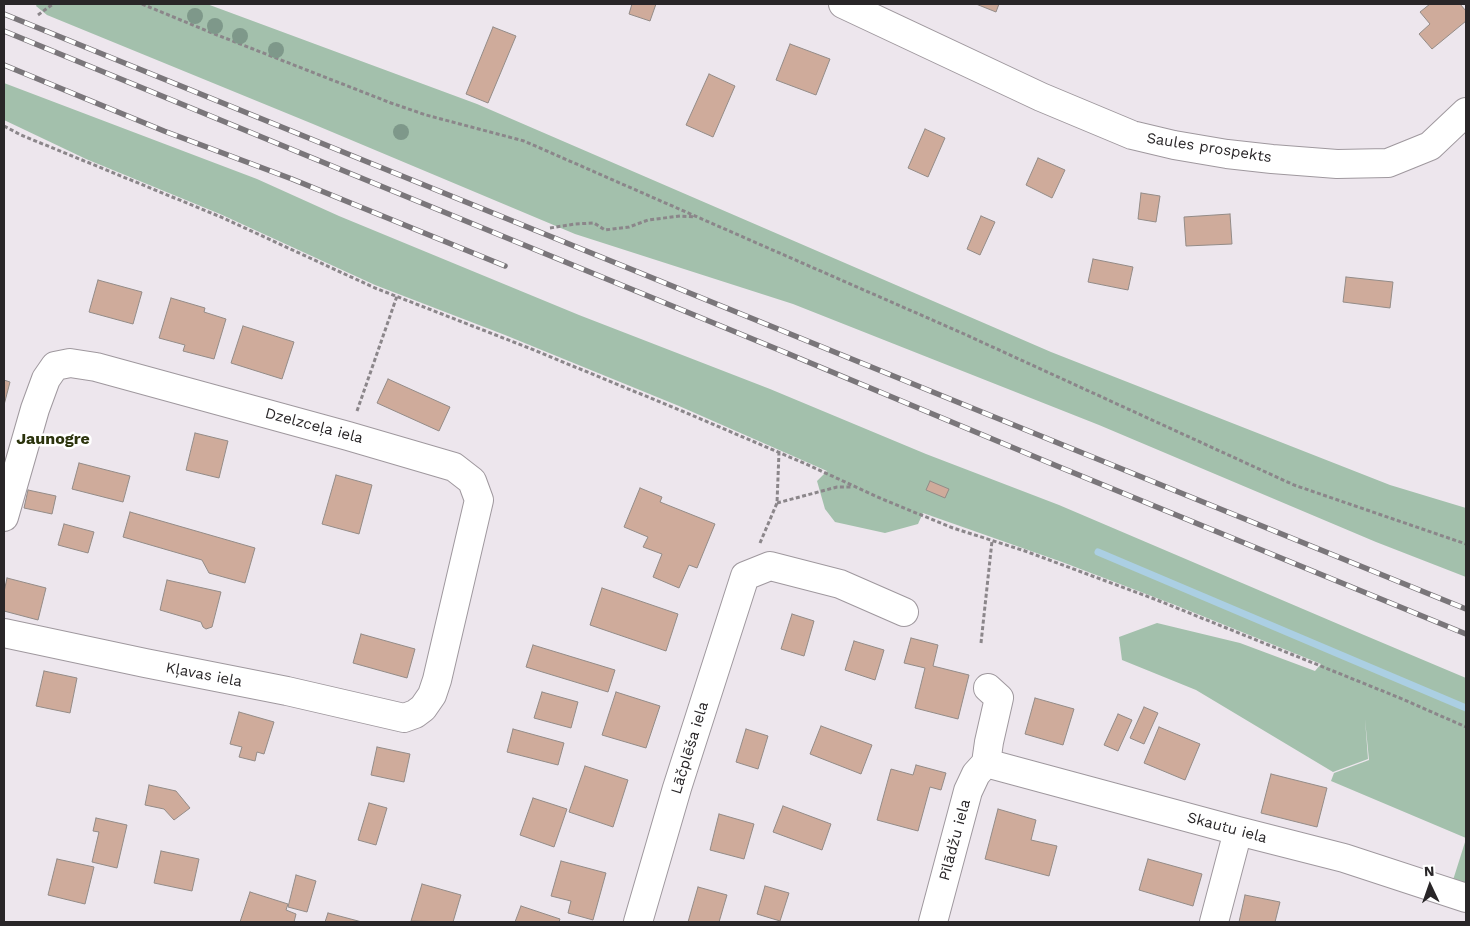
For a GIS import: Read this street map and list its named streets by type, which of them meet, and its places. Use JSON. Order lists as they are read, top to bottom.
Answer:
{
  "streets": {
    "street": [
      "Saules prospekts",
      "Dzelzceļa iela",
      "Kļavas iela",
      "Lāčplēša iela",
      "Skautu iela",
      "Pīlādžu iela"
    ]
  },
  "crossings": [
    ["Dzelzceļa iela", "Kļavas iela"],
    ["Skautu iela", "Pīlādžu iela"]
  ],
  "districts": ["Jaunogre"],
  "north": "top"
}
